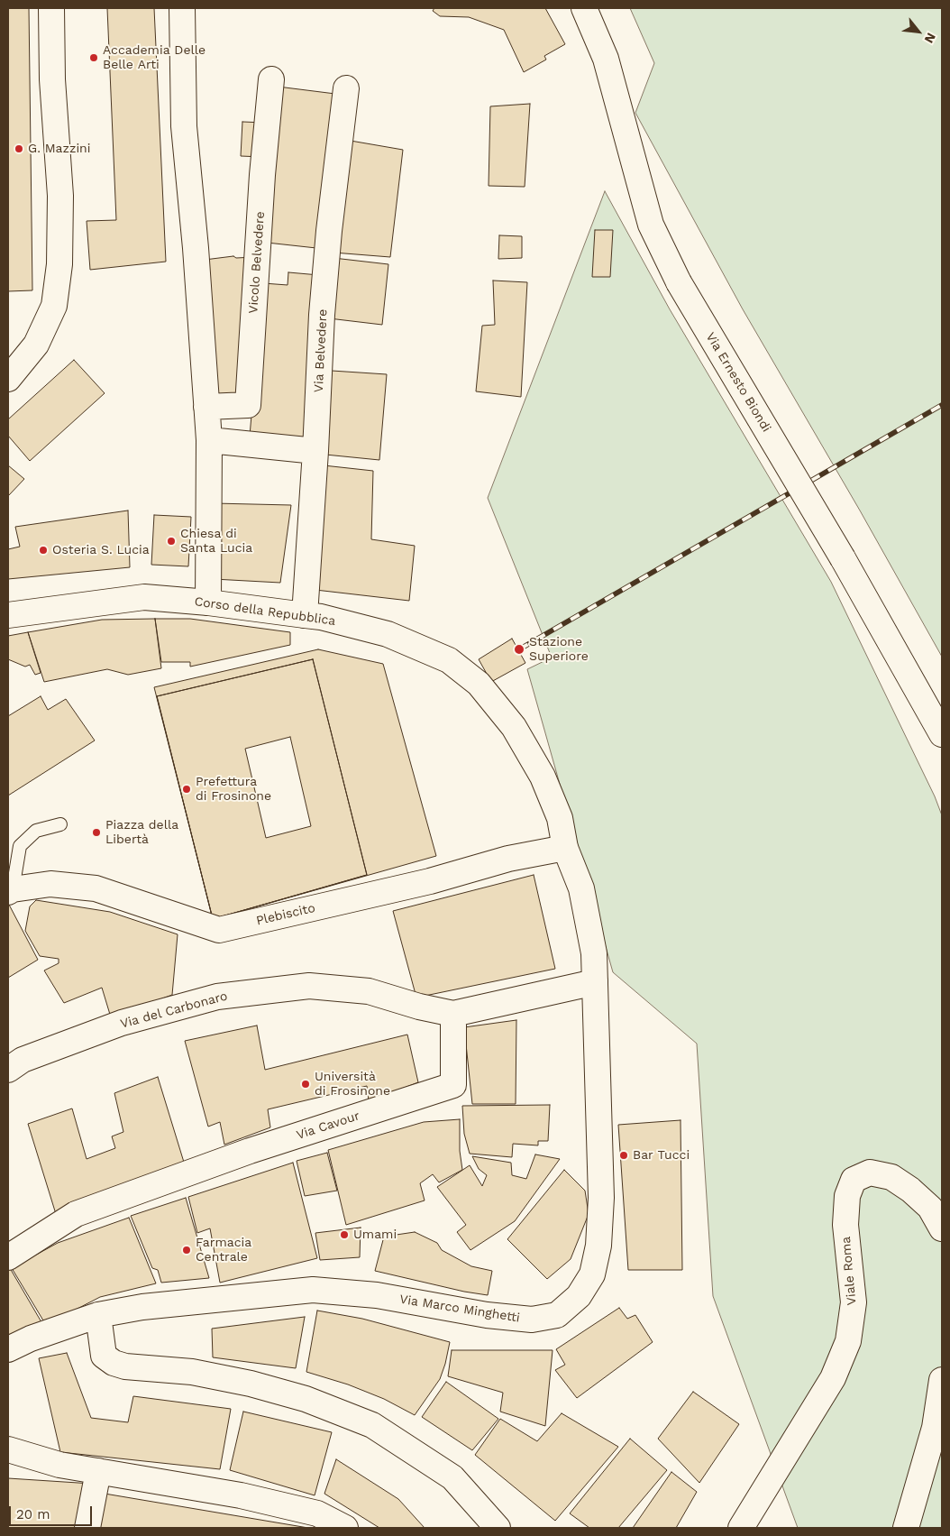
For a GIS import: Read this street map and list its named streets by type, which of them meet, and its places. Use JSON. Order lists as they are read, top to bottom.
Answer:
{
  "streets": {
    "street": [
      "Vicolo Belvedere",
      "Via Belvedere",
      "Via Ernesto Biondi",
      "Corso della Repubblica",
      "Plebiscito",
      "Via del Carbonaro",
      "Via Cavour",
      "Viale Roma",
      "Via Marco Minghetti"
    ]
  },
  "crossings": [
    ["Via Belvedere", "Corso della Repubblica"],
    ["Corso della Repubblica", "Plebiscito"],
    ["Corso della Repubblica", "Via Marco Minghetti"],
    ["Via del Carbonaro", "Via Cavour"]
  ],
  "places": [
    "Accademia Delle Belle Arti",
    "G. Mazzini",
    "Chiesa di Santa Lucia",
    "Osteria S. Lucia",
    "Stazione Superiore",
    "Prefettura di Frosinone",
    "Piazza della Libertà",
    "Università di Frosinone",
    "Bar Tucci",
    "Umami",
    "Farmacia Centrale"
  ],
  "scale_bar": "20 m",
  "north": "bottom right"
}
